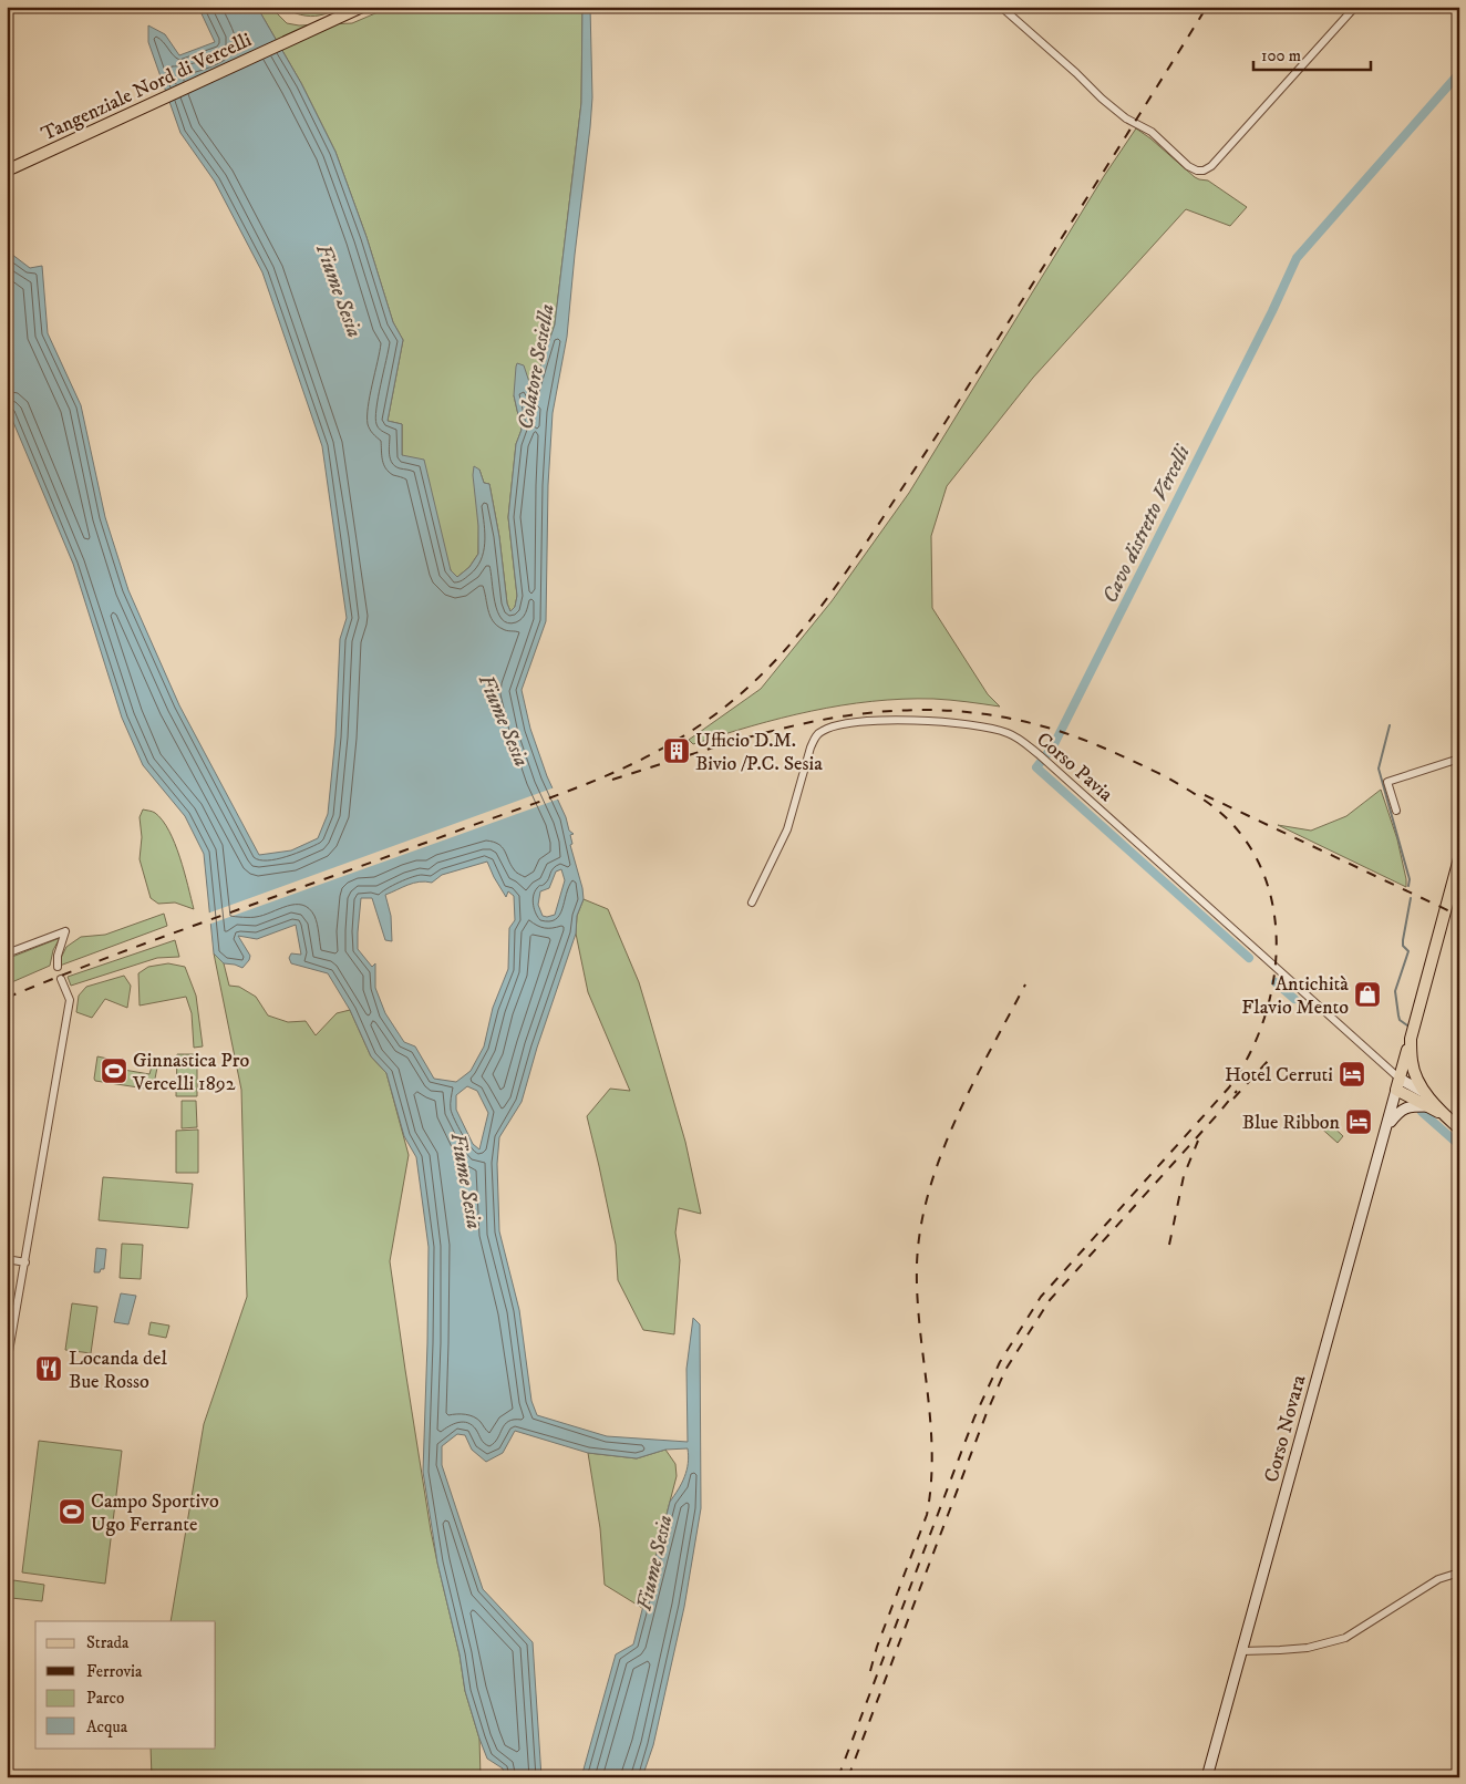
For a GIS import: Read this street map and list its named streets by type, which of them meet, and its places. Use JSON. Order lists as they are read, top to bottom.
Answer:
{
  "streets": {
    "main road": ["Tangenziale Nord di Vercelli", "Corso Novara"],
    "street": ["Corso Pavia"]
  },
  "crossings": [
    ["Corso Pavia", "Corso Novara"]
  ],
  "water": ["Fiume Sesia", "Colatore Sesiella", "Cavo distretto Vercelli"],
  "places": {
    "building": ["Ufficio D.M. Bivio /P.C. Sesia"],
    "shop": ["Antichità Flavio Mento"],
    "sports": ["Ginnastica Pro Vercelli 1892", "Campo Sportivo Ugo Ferrante"],
    "hotel": ["Hotel Cerruti", "Blue Ribbon"],
    "restaurant": ["Locanda del Bue Rosso"]
  },
  "legend": [
    "Strada",
    "Ferrovia",
    "Parco",
    "Acqua"
  ],
  "scale_bar": "100 m"
}
